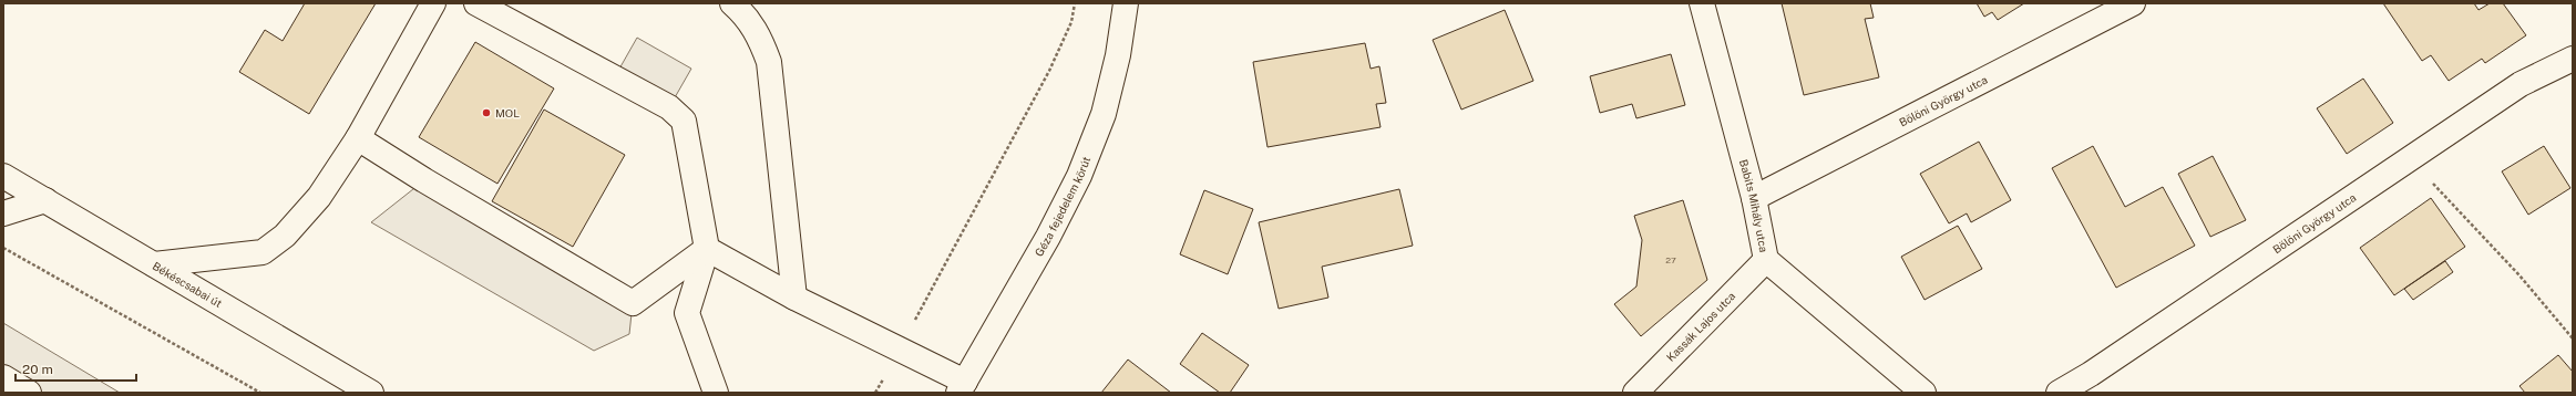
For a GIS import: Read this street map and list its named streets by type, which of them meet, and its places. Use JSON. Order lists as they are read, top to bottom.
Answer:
{
  "streets": {
    "street": [
      "Bölöni György utca",
      "Géza fejedelem körút",
      "Babits Mihály utca",
      "Békéscsabai út",
      "Kassák Lajos utca"
    ]
  },
  "crossings": [
    ["Bölöni György utca", "Babits Mihály utca"],
    ["Babits Mihály utca", "Kassák Lajos utca"]
  ],
  "places": ["MOL"],
  "house_numbers": ["27"],
  "scale_bar": "20 m"
}
